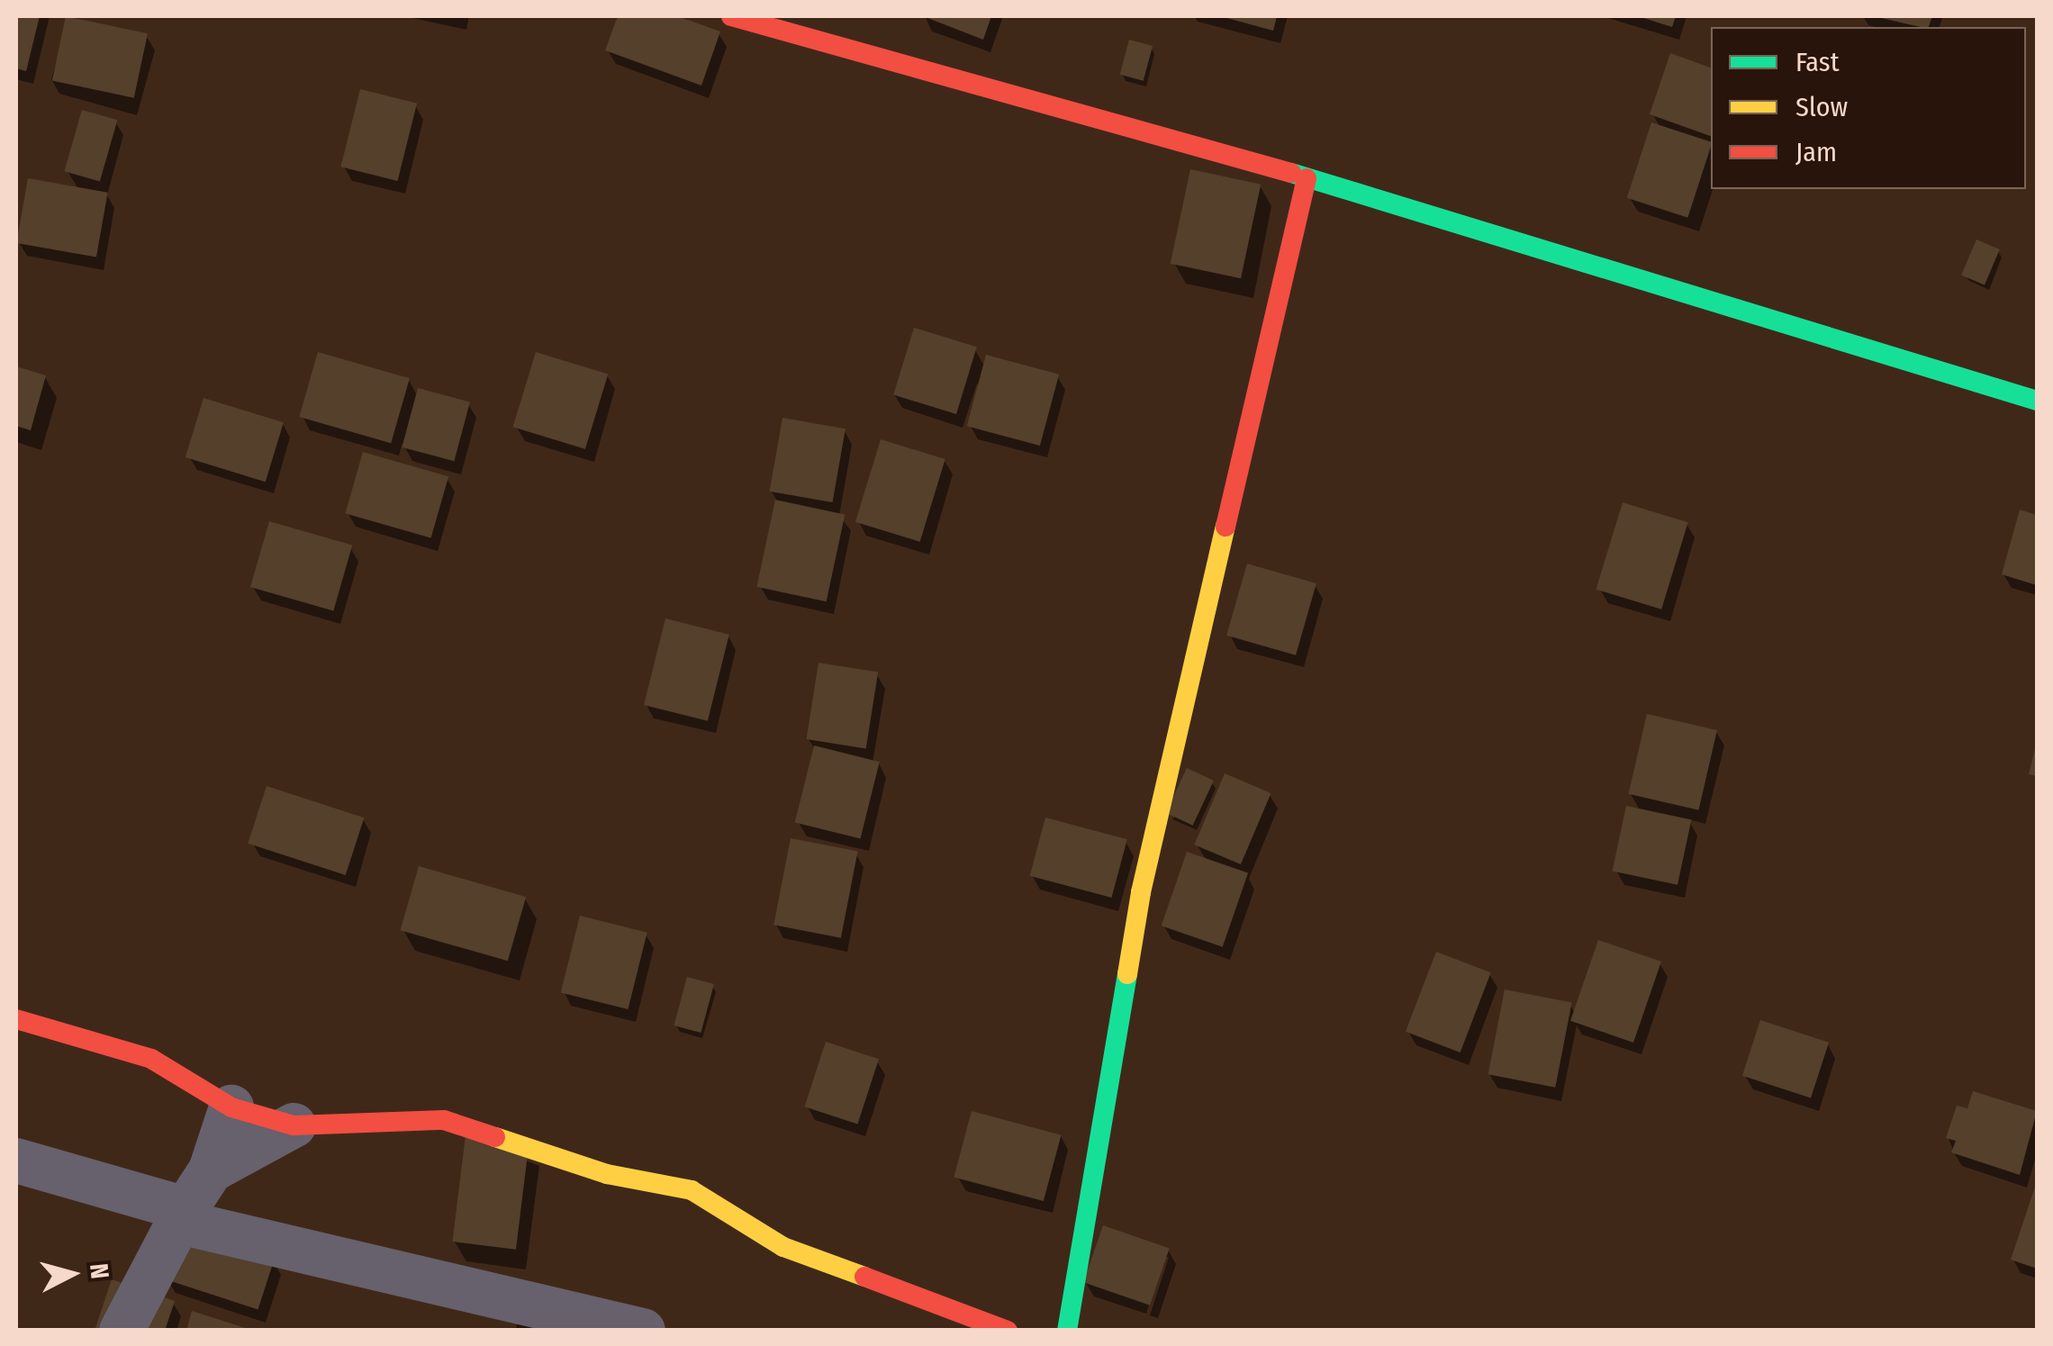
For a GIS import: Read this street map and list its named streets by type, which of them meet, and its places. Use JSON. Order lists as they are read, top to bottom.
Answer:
{
  "legend": ["Fast", "Slow", "Jam"],
  "north": "right"
}
